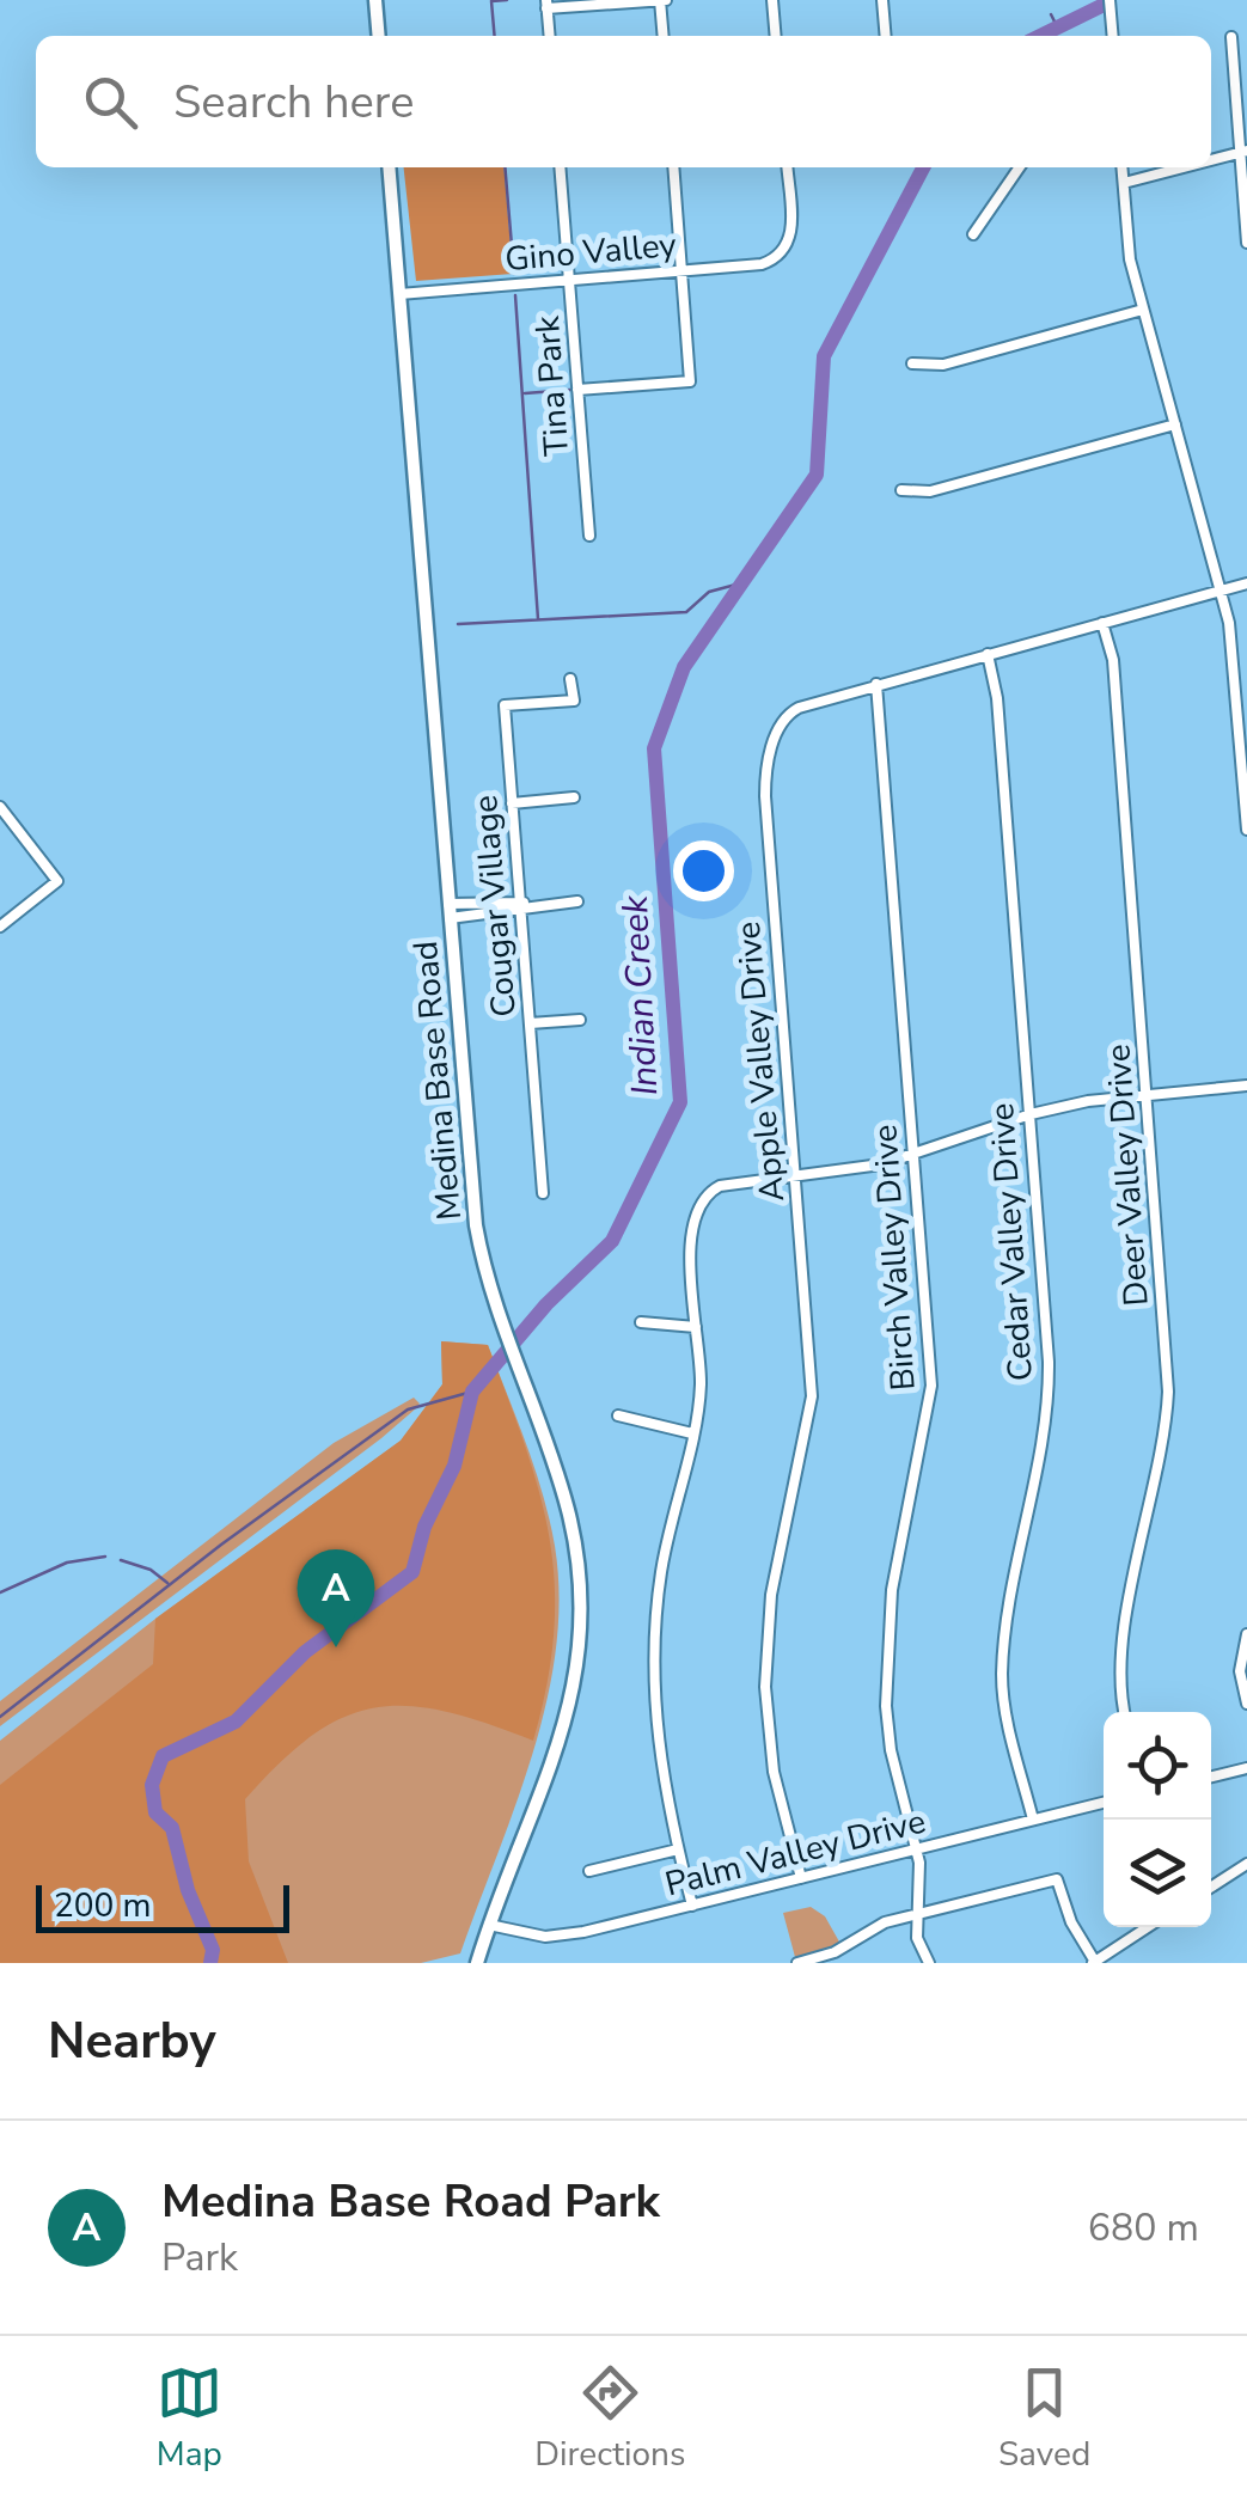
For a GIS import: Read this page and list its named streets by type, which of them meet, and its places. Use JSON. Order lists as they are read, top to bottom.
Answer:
{
  "streets": {
    "street": [
      "Gino Valley",
      "Tina Park",
      "Cougar Village",
      "Apple Valley Drive",
      "Medina Base Road",
      "Deer Valley Drive",
      "Cedar Valley Drive",
      "Birch Valley Drive",
      "Palm Valley Drive"
    ]
  },
  "crossings": [
    ["Gino Valley", "Tina Park"],
    ["Gino Valley", "Medina Base Road"],
    ["Apple Valley Drive", "Deer Valley Drive"],
    ["Apple Valley Drive", "Cedar Valley Drive"],
    ["Apple Valley Drive", "Birch Valley Drive"],
    ["Apple Valley Drive", "Palm Valley Drive"],
    ["Medina Base Road", "Palm Valley Drive"],
    ["Cedar Valley Drive", "Palm Valley Drive"],
    ["Birch Valley Drive", "Palm Valley Drive"]
  ],
  "water": ["Indian Creek"],
  "scale_bar": "200 m",
  "page": {
    "search": "Search here",
    "pins": "A",
    "scale": "200 m",
    "heading": "Nearby",
    "list": [
      {
        "mark": "A",
        "name": "Medina Base Road Park",
        "note": "Park",
        "value": "680 m"
      }
    ],
    "nav": ["Map", "Directions", "Saved"]
  }
}
